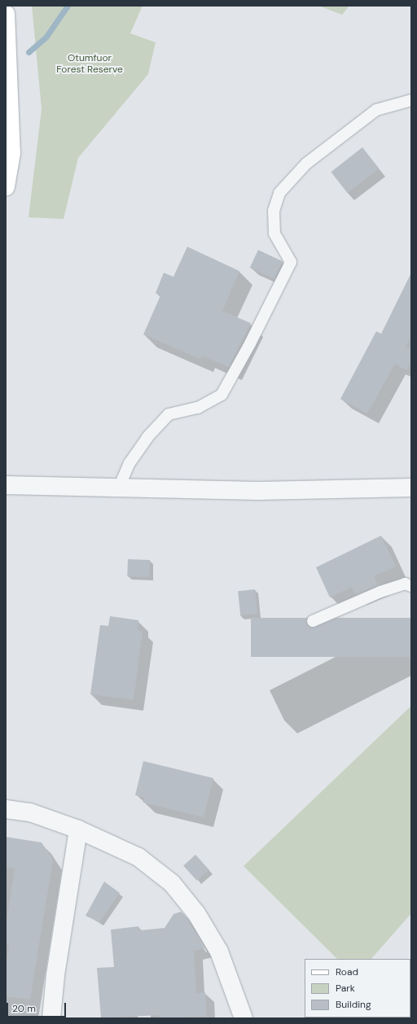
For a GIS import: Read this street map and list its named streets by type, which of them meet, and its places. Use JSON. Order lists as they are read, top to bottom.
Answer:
{
  "parks": ["Otumfuor Forest Reserve"],
  "legend": ["Road", "Park", "Building"],
  "scale_bar": "20 m"
}
